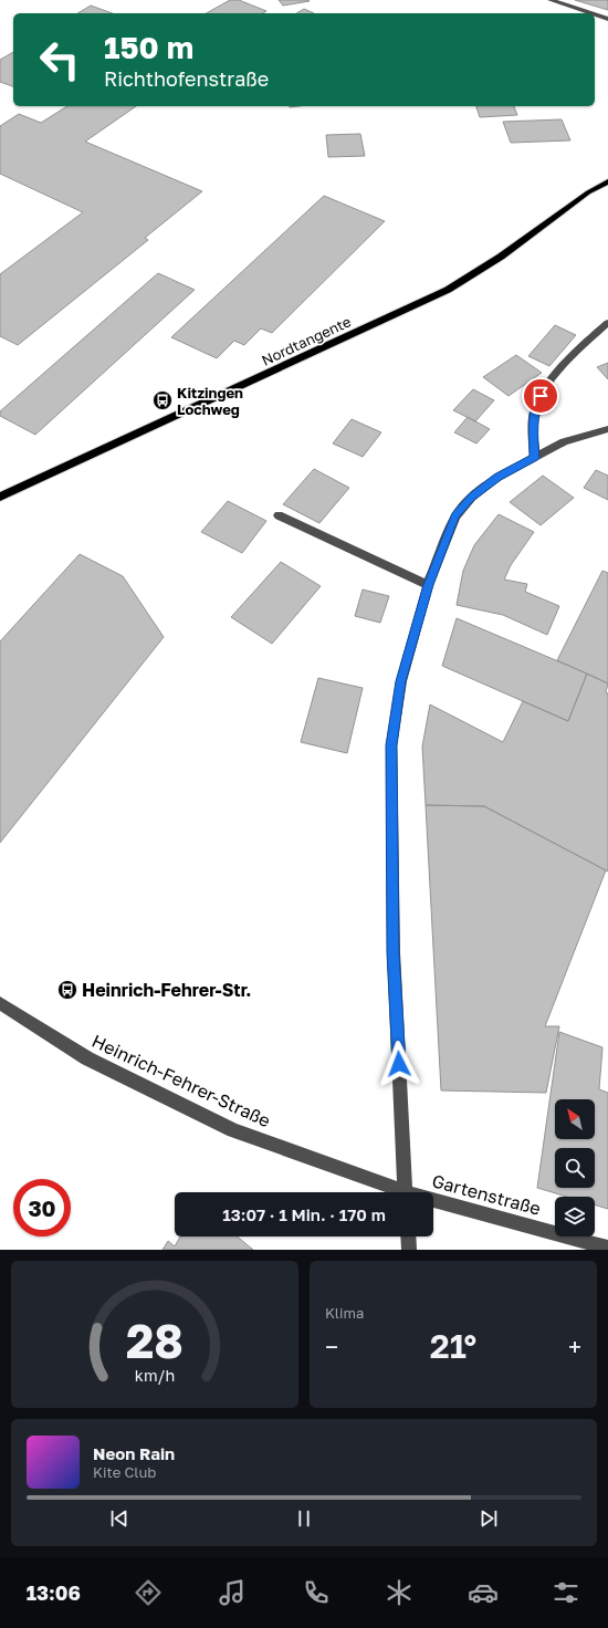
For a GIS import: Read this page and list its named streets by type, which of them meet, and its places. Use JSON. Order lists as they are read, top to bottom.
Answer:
{
  "streets": {
    "main road": ["Nordtangente"],
    "street": ["Heinrich-Fehrer-Straße", "Gartenstraße"]
  },
  "places": {
    "bus stop": ["Kitzingen Lochweg", "Heinrich-Fehrer-Str."]
  },
  "north": "top left",
  "page": {
    "turn": ["150 m", "Richthofenstraße"],
    "limit": "30",
    "trip": "13:07 · 1 Min. · 170 m",
    "tile": "Klima",
    "heat": ["−", "21°", "+"],
    "song": ["Neon Rain", "Kite Club"],
    "tabs": "13:06",
    "gauge": ["28", "km/h"]
  }
}
